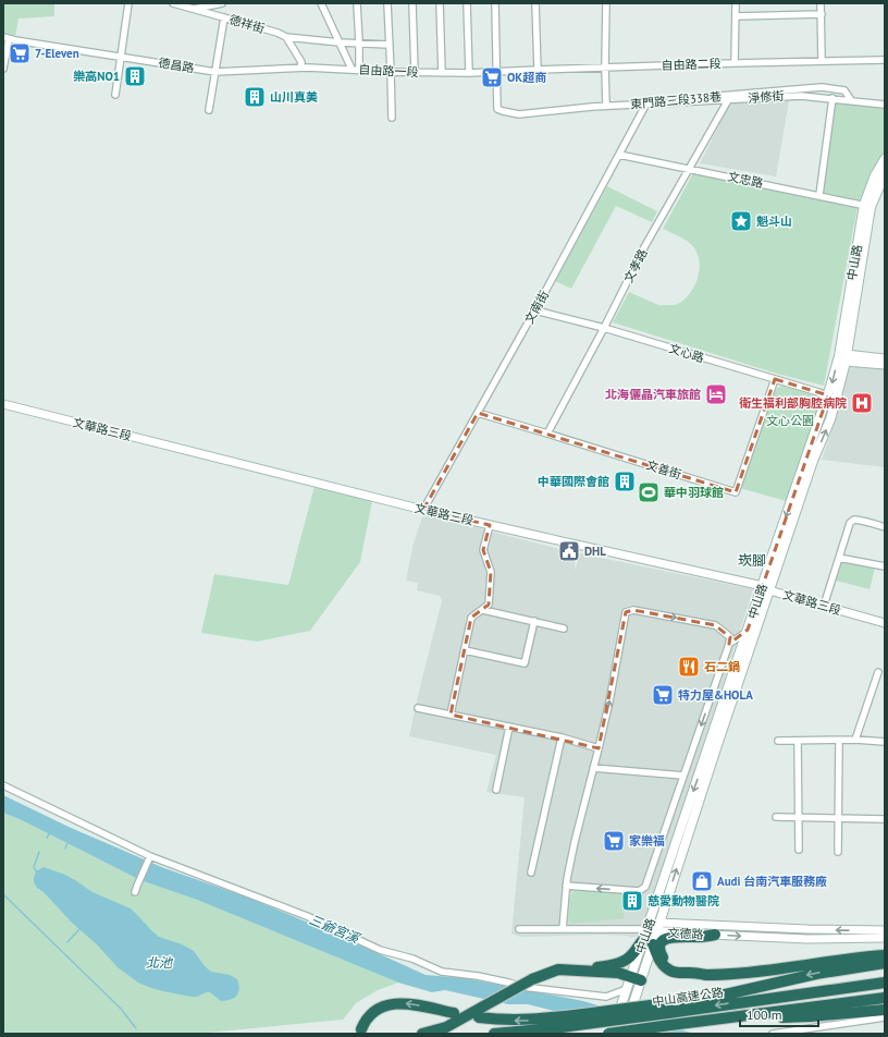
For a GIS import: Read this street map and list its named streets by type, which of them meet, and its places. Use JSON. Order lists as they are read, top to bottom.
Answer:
{
  "streets": {
    "highway": ["中山高速公路"],
    "main road": ["中山路"],
    "street": [
      "德祥街",
      "自由路二段",
      "德昌路",
      "自由路一段",
      "淨修街",
      "東門路三段338巷",
      "文忠路",
      "文孝路",
      "文南街",
      "文心路",
      "文華路三段",
      "文善街",
      "文德路"
    ]
  },
  "crossings": [
    ["德祥街", "自由路一段"],
    ["自由路二段", "自由路一段"],
    ["自由路二段", "東門路三段338巷"],
    ["德昌路", "自由路一段"],
    ["自由路一段", "東門路三段338巷"],
    ["淨修街", "東門路三段338巷"],
    ["淨修街", "文孝路"],
    ["淨修街", "文南街"],
    ["東門路三段338巷", "文南街"],
    ["文忠路", "中山路"],
    ["文忠路", "文孝路"],
    ["文忠路", "文南街"],
    ["中山路", "文心路"],
    ["中山路", "文華路三段"],
    ["中山路", "文德路"],
    ["文孝路", "文心路"],
    ["文孝路", "文善街"],
    ["文南街", "文心路"],
    ["文南街", "文華路三段"],
    ["文南街", "文善街"],
    ["文心路", "文善街"]
  ],
  "districts": ["崁腳"],
  "water": ["三爺宮溪", "北池"],
  "parks": ["文心公園"],
  "places": {
    "supermarket": [
      "7-Eleven",
      "OK超商",
      "特力屋&HOLA",
      "家樂福"
    ],
    "building": [
      "樂高NO1",
      "山川真美",
      "中華國際會館",
      "慈愛動物醫院"
    ],
    "place": ["魁斗山"],
    "hotel": ["北海儷晶汽車旅館"],
    "hospital": ["衛生福利部胸腔病院"],
    "sports": ["華中羽球館"],
    "public building": ["DHL"],
    "restaurant": ["石二鍋"],
    "shop": ["Audi 台南汽車服務廠"]
  },
  "scale_bar": "100 m"
}
